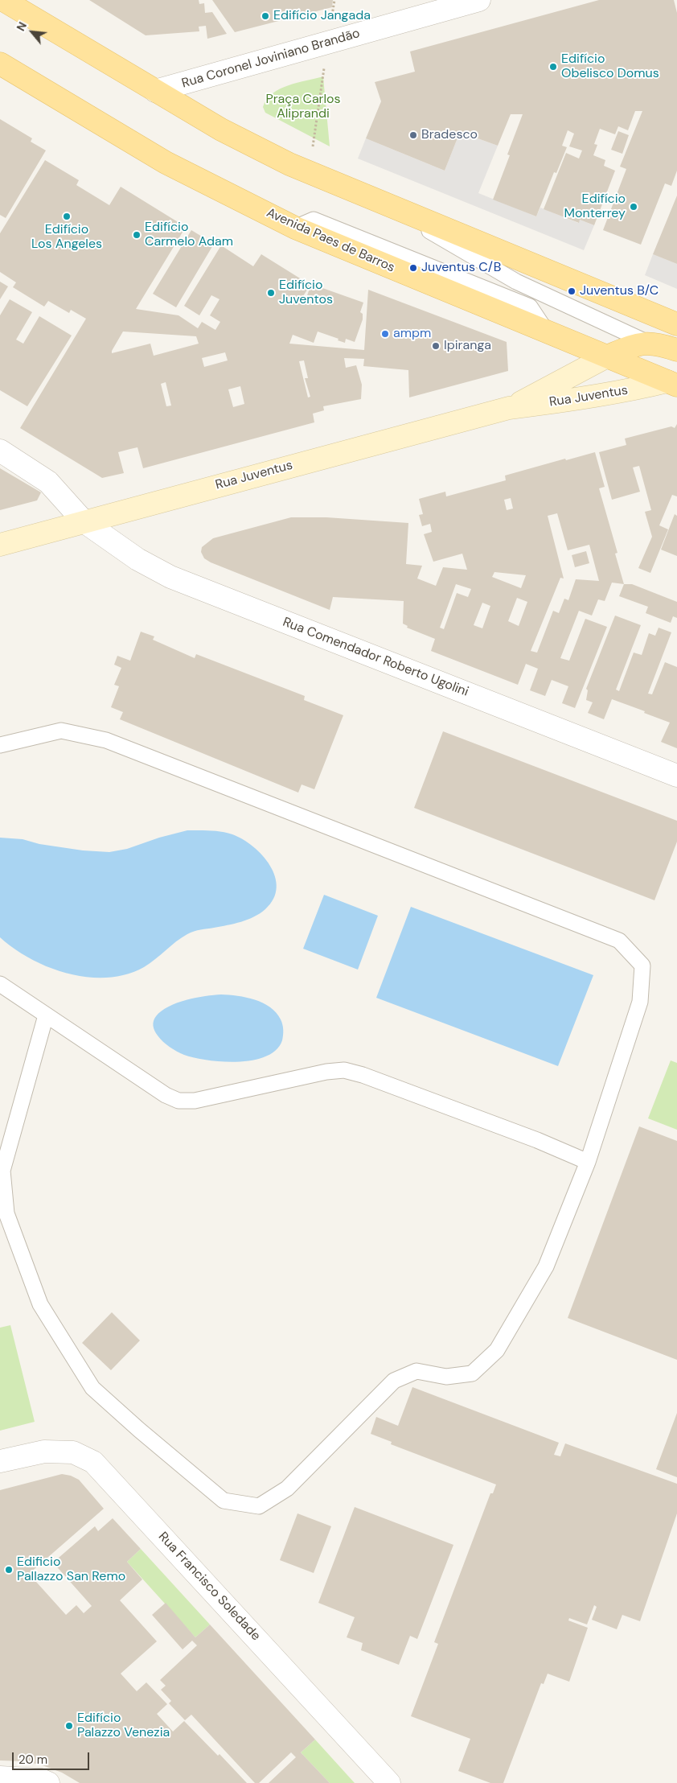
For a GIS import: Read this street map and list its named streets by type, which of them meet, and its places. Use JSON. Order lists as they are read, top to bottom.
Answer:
{
  "streets": {
    "main road": ["Avenida Paes de Barros", "Rua Juventus"],
    "street": ["Rua Coronel Joviniano Brandão", "Rua Comendador Roberto Ugolini", "Rua Francisco Soledade"]
  },
  "crossings": [
    ["Avenida Paes de Barros", "Rua Juventus"],
    ["Rua Juventus", "Rua Comendador Roberto Ugolini"]
  ],
  "parks": ["Praça Carlos Aliprandi"],
  "places": [
    "Edifício Jangada",
    "Edifício Obelisco Domus",
    "Bradesco",
    "Edifício Monterrey",
    "Edifício Los Angeles",
    "Edifício Carmelo Adam",
    "Juventus C/B",
    "Juventus B/C",
    "Edifício Juventos",
    "ampm",
    "Ipiranga",
    "Edificio Pallazzo San Remo",
    "Edifício Palazzo Venezia"
  ],
  "scale_bar": "20 m",
  "north": "top left"
}
